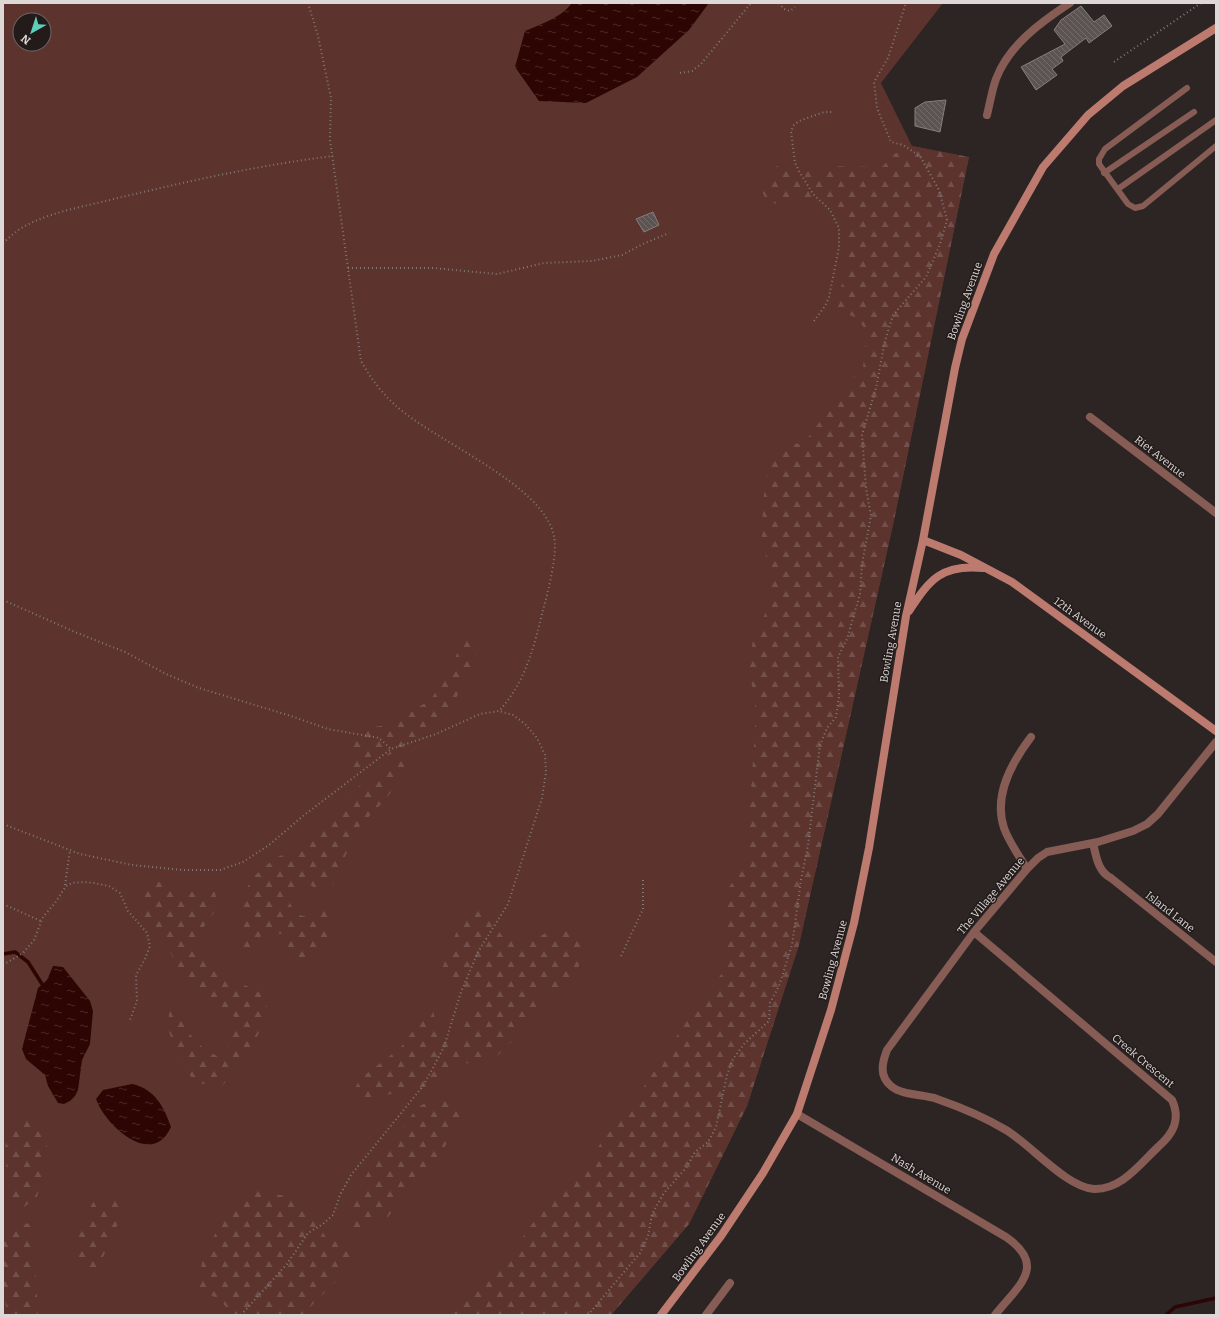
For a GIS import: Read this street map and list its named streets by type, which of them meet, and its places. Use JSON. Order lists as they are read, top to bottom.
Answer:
{
  "streets": {
    "main road": ["Bowling Avenue", "12th Avenue"],
    "street": [
      "Riet Avenue",
      "The Village Avenue",
      "Island Lane",
      "Creek Crescent",
      "Nash Avenue"
    ]
  },
  "crossings": [
    ["Bowling Avenue", "12th Avenue"],
    ["Bowling Avenue", "Nash Avenue"],
    ["The Village Avenue", "Island Lane"],
    ["The Village Avenue", "Creek Crescent"]
  ],
  "north": "bottom left"
}
